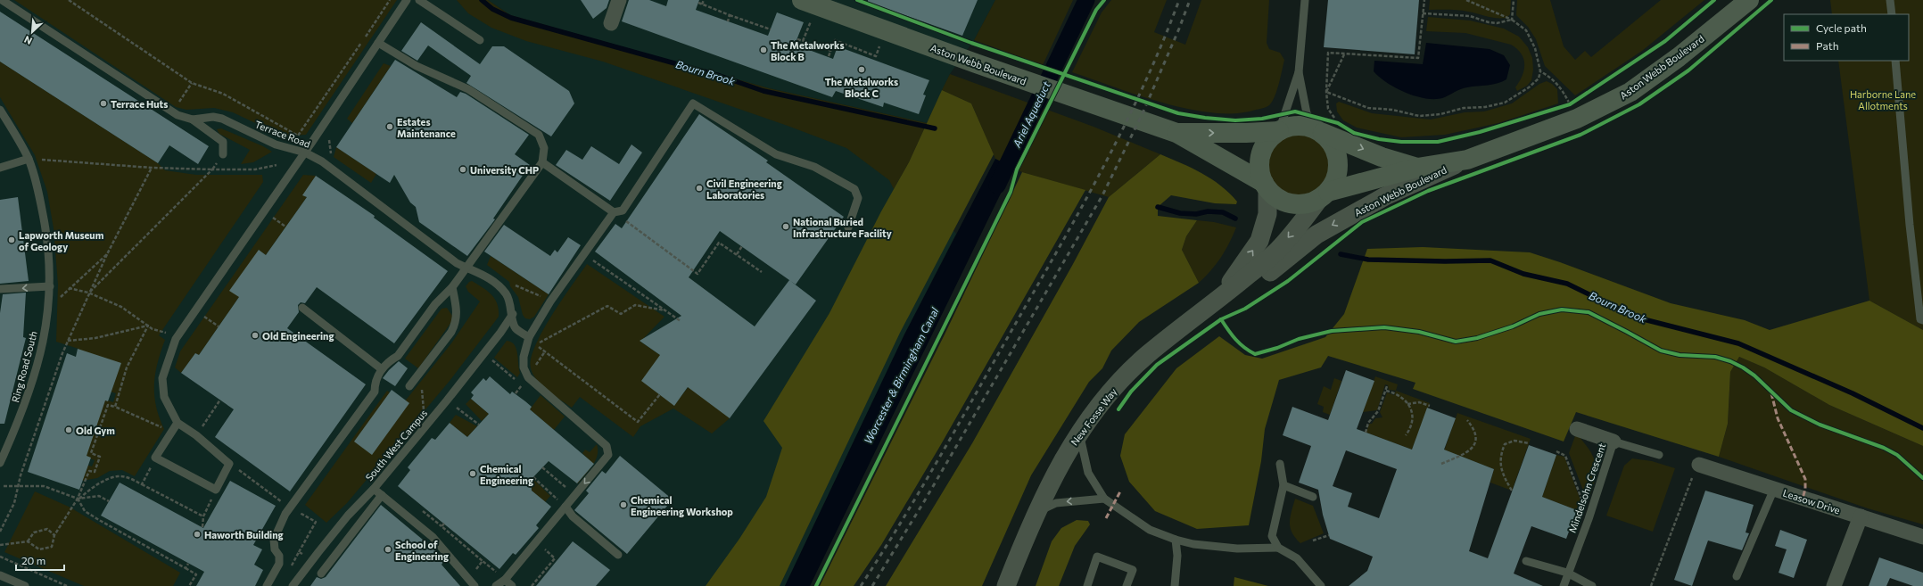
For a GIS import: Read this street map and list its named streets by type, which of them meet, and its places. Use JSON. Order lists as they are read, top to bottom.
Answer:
{
  "streets": {
    "highway": ["Aston Webb Boulevard"],
    "street": ["New Fosse Way", "Leasow Drive"],
    "lane": [
      "Terrace Road",
      "Ring Road South",
      "South West Campus",
      "Mindelsohn Crescent"
    ]
  },
  "crossings": [
    ["Aston Webb Boulevard", "New Fosse Way"],
    ["Terrace Road", "South West Campus"]
  ],
  "water": ["Bourn Brook", "Ariel Aqueduct", "Worcester & Birmingham Canal"],
  "parks": ["Harborne Lane Allotments"],
  "places": [
    "The Metalworks Block B",
    "The Metalworks Block C",
    "Terrace Huts",
    "Estates Maintenance",
    "University CHP",
    "Civil Engineering Laboratories",
    "National Buried Infrastructure Facility",
    "Lapworth Museum of Geology",
    "Old Engineering",
    "Old Gym",
    "Chemical Engineering",
    "Chemical Engineering Workshop",
    "Haworth Building",
    "School of Engineering"
  ],
  "legend": ["Cycle path", "Path"],
  "scale_bar": "20 m",
  "north": "bottom left"
}
